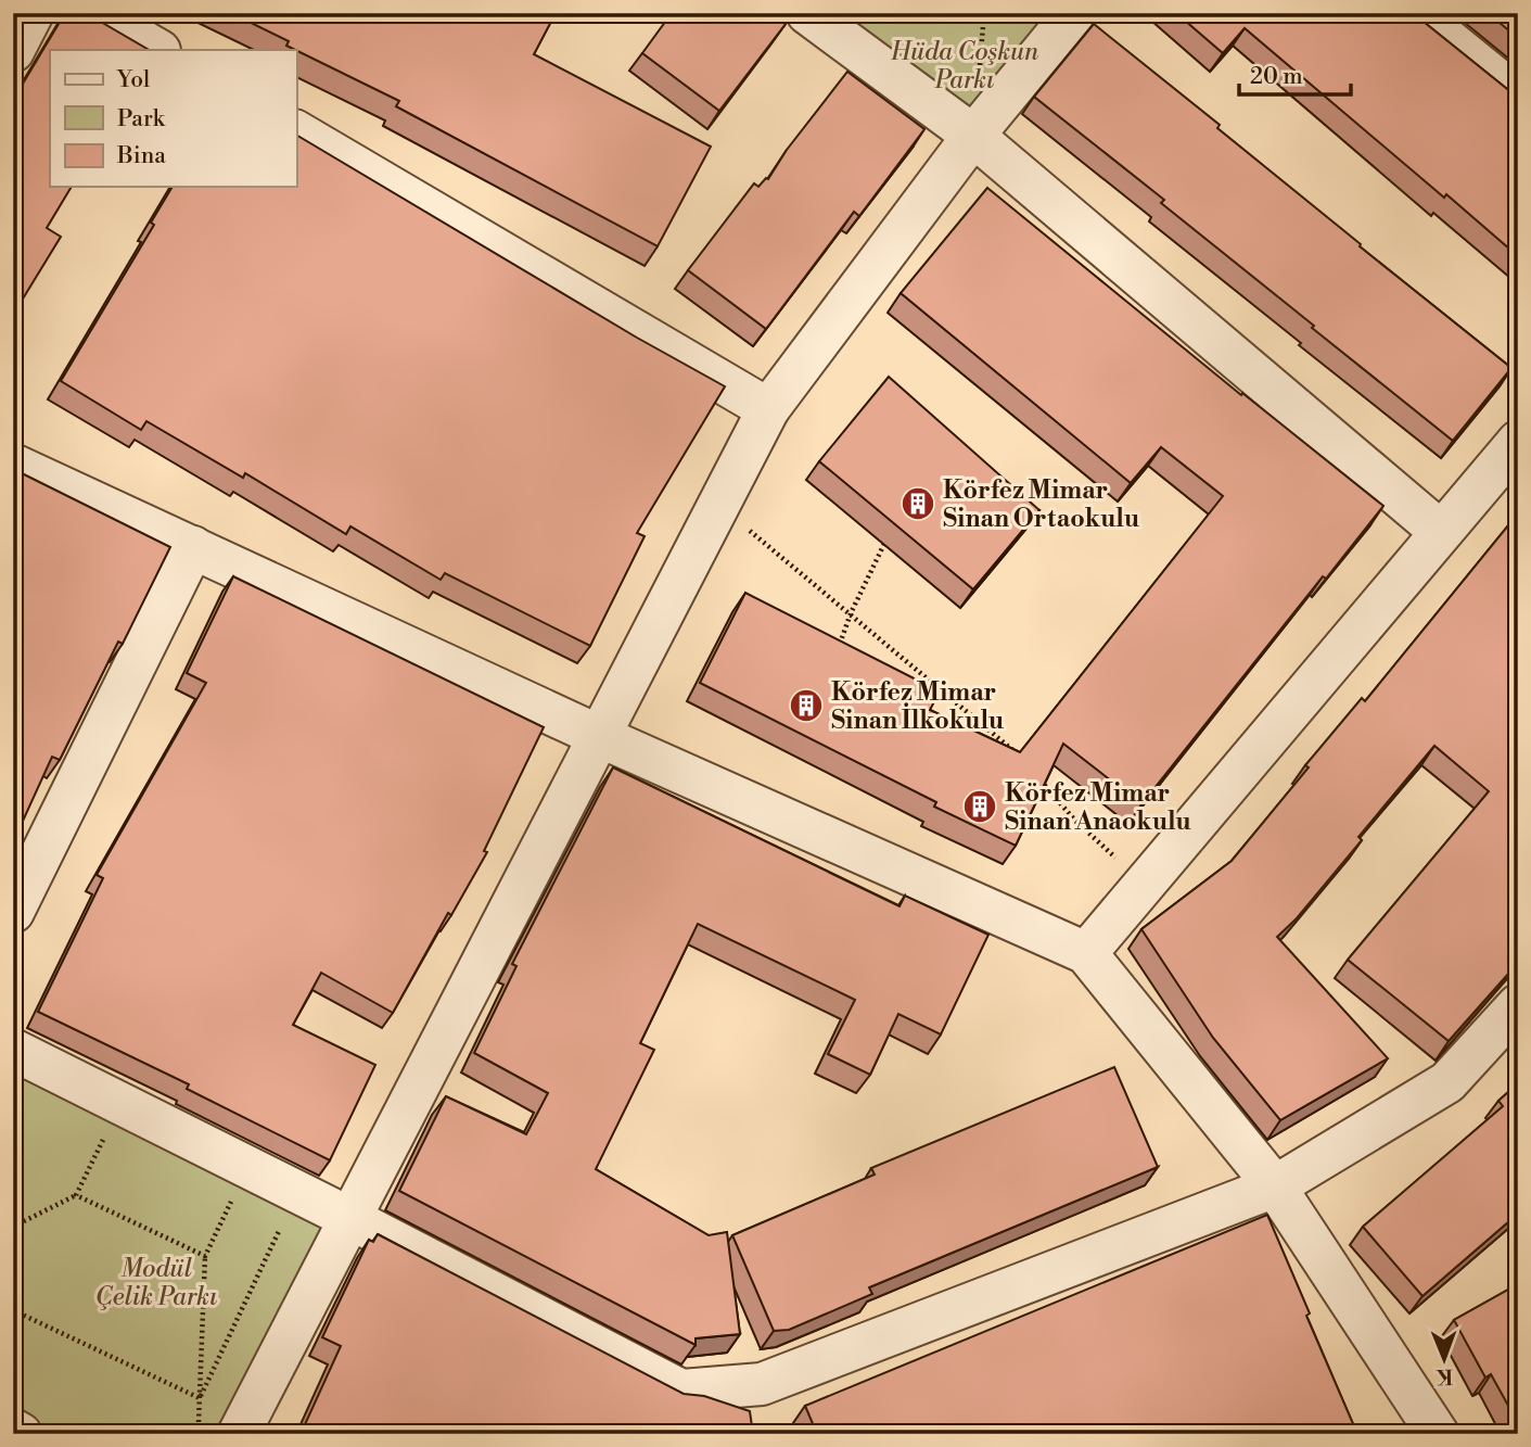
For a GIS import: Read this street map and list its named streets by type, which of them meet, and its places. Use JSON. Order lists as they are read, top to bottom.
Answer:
{
  "parks": ["Hüda Coşkun Parkı", "Modül Çelik Parkı"],
  "places": {
    "building": ["Körfez Mimar Sinan Ortaokulu", "Körfez Mimar Sinan İlkokulu", "Körfez Mimar Sinan Anaokulu"]
  },
  "legend": ["Yol", "Park", "Bina"],
  "scale_bar": "20 m",
  "north": "bottom"
}
